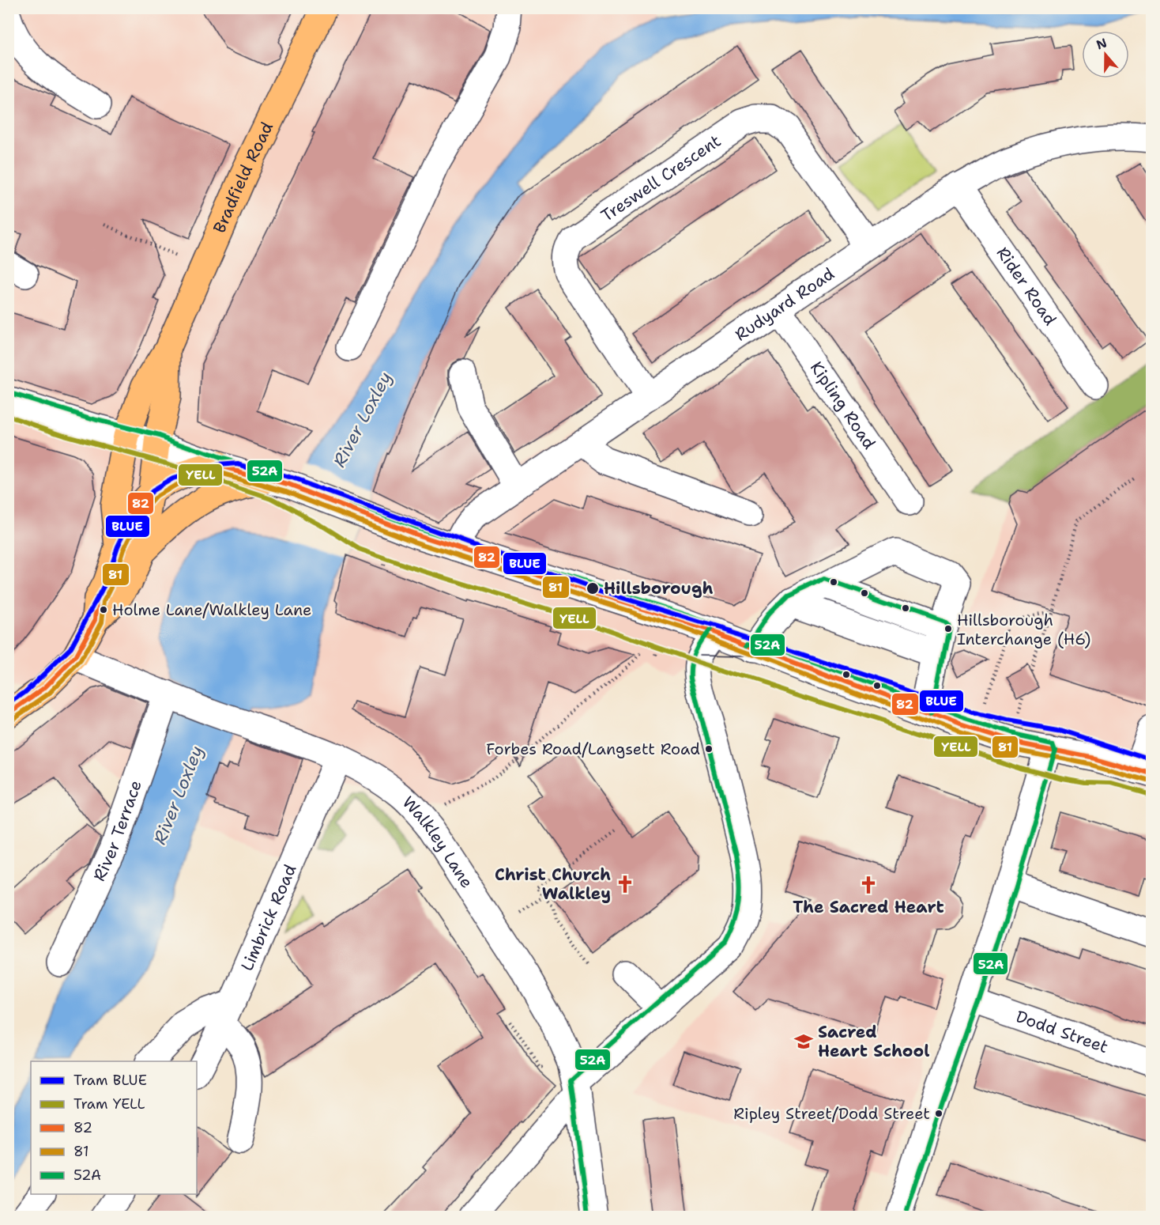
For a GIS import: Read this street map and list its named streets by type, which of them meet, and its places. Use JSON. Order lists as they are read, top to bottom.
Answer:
{
  "streets": {
    "main road": ["Bradfield Road"],
    "street": [
      "Treswell Crescent",
      "Rider Road",
      "Rudyard Road",
      "Kipling Road",
      "River Terrace",
      "Walkley Lane",
      "Limbrick Road",
      "Dodd Street"
    ]
  },
  "crossings": [
    ["Treswell Crescent", "Rudyard Road"],
    ["Rider Road", "Rudyard Road"],
    ["Rudyard Road", "Kipling Road"],
    ["River Terrace", "Walkley Lane"],
    ["Walkley Lane", "Limbrick Road"]
  ],
  "water": ["River Loxley"],
  "places": {
    "other": [
      "Hillsborough",
      "Holme Lane/Walkley Lane",
      "Hillsborough Interchange (H6)",
      "Forbes Road/Langsett Road",
      "Ripley Street/Dodd Street"
    ],
    "church": ["Christ Church Walkley", "The Sacred Heart"],
    "school or university": ["Sacred Heart School"]
  },
  "lines": [
    "transit line 52A",
    "tram line YELL",
    "tram line BLUE",
    "transit line 82",
    "transit line 81"
  ],
  "legend": [
    "Tram BLUE",
    "Tram YELL",
    "82",
    "81",
    "52A"
  ],
  "north": "top"
}
